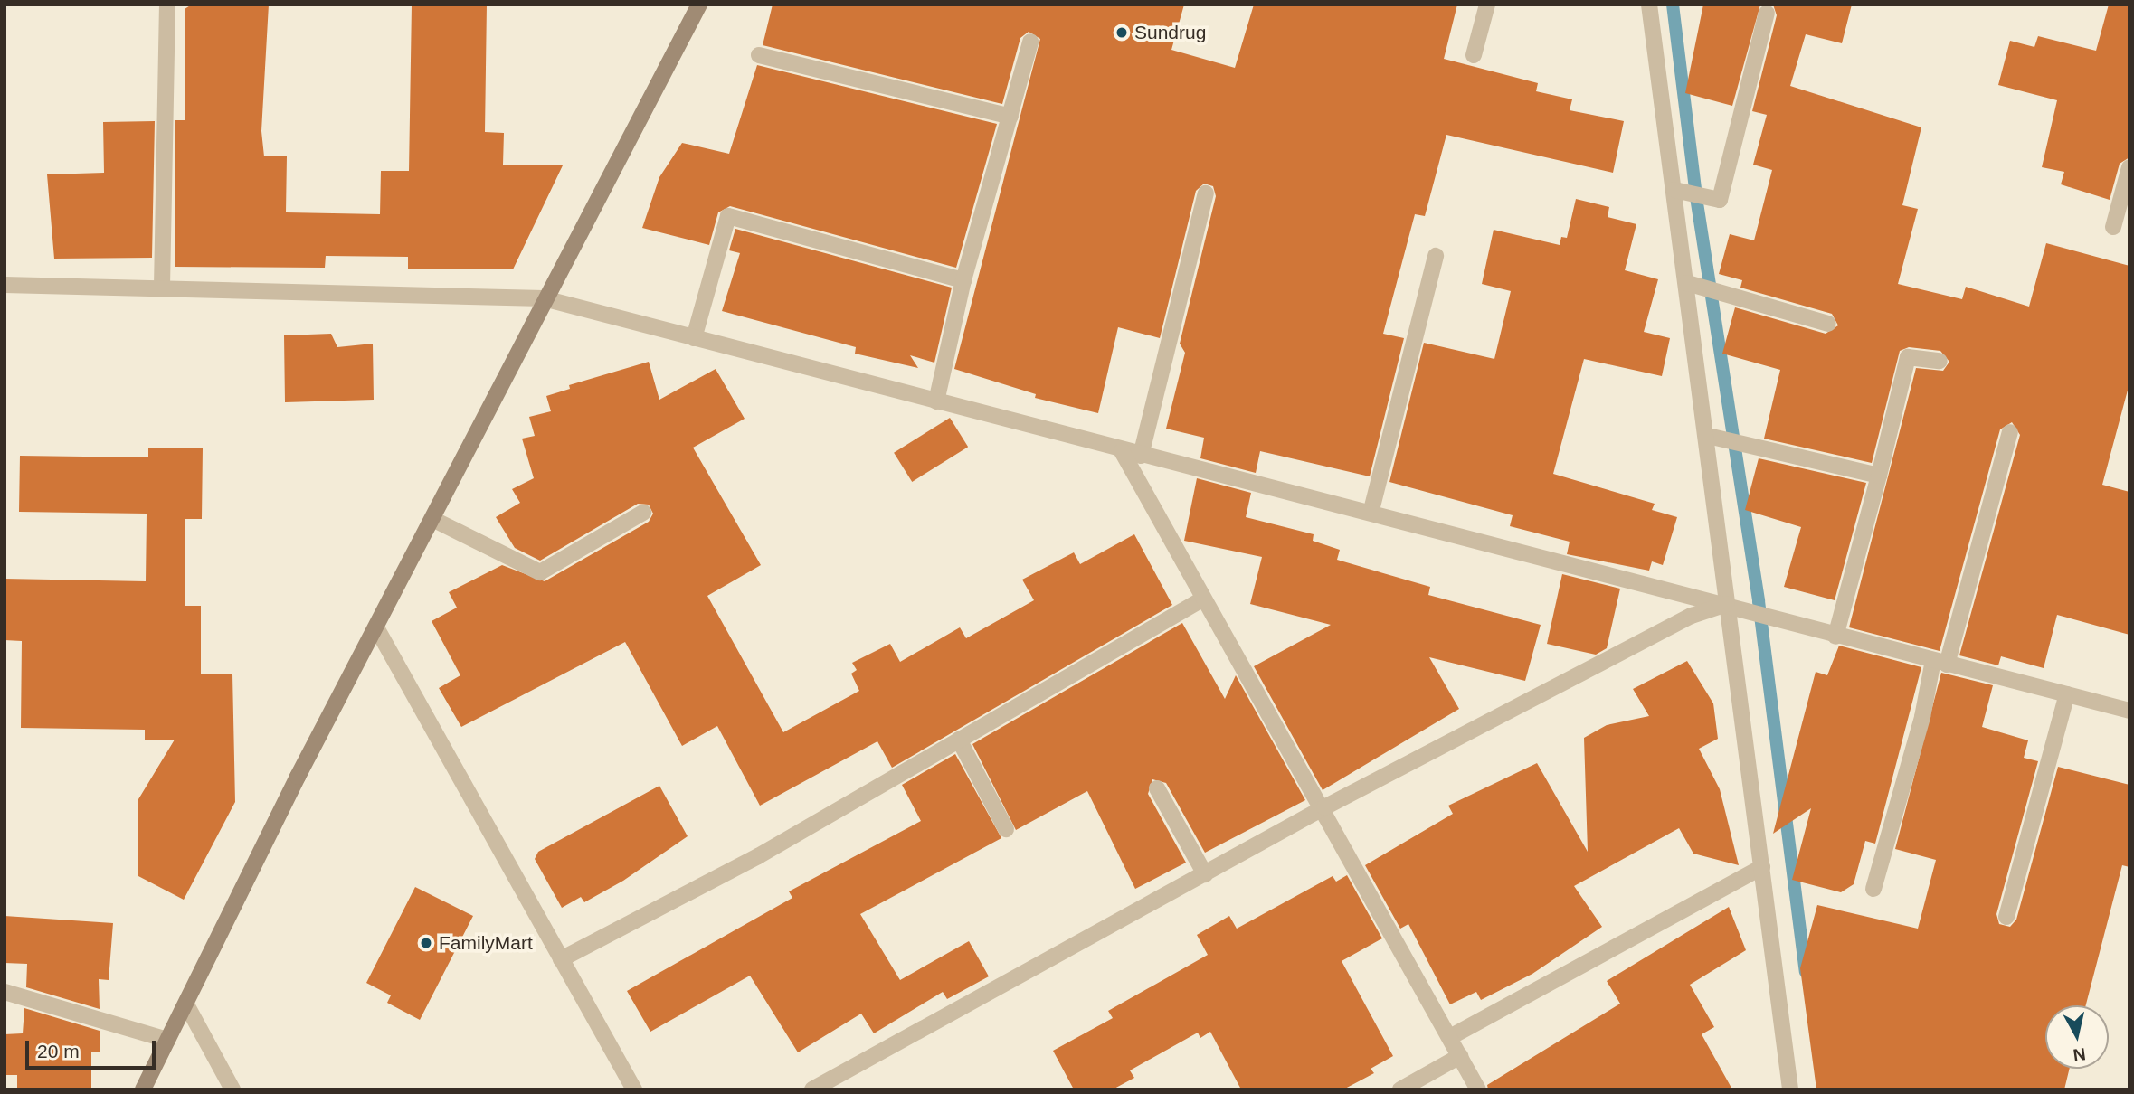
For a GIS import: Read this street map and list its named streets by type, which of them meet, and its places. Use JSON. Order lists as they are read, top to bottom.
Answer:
{
  "places": ["Sundrug", "FamilyMart"],
  "scale_bar": "20 m",
  "north": "bottom"
}
